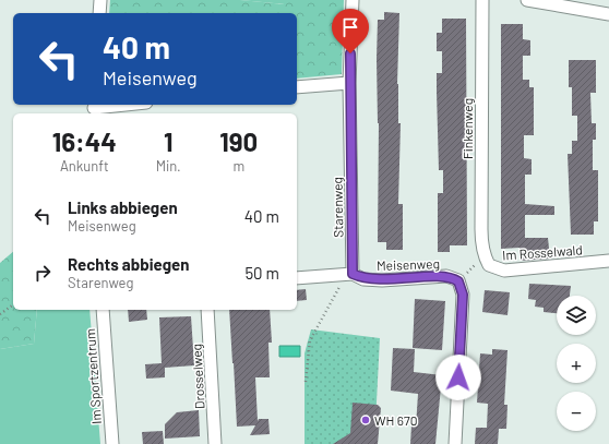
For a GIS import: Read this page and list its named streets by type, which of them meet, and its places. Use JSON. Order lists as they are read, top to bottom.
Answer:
{
  "streets": {
    "street": [
      "Finkenweg",
      "Starenweg",
      "Im Rosselwald",
      "Meisenweg",
      "Im Sportzentrum",
      "Drosselweg"
    ]
  },
  "crossings": [
    ["Finkenweg", "Im Rosselwald"],
    ["Starenweg", "Meisenweg"]
  ],
  "places": ["WH 670"],
  "page": {
    "turn": ["40 m", "Meisenweg"],
    "eta": [
      "16:44",
      "Ankunft",
      "1",
      "Min.",
      "190",
      "m"
    ],
    "list": [
      {
        "name": "Links abbiegen",
        "note": "Meisenweg",
        "value": "40 m"
      },
      {
        "name": "Rechts abbiegen",
        "note": "Starenweg",
        "value": "50 m"
      }
    ],
    "map_buttons": ["+", "−"]
  }
}
